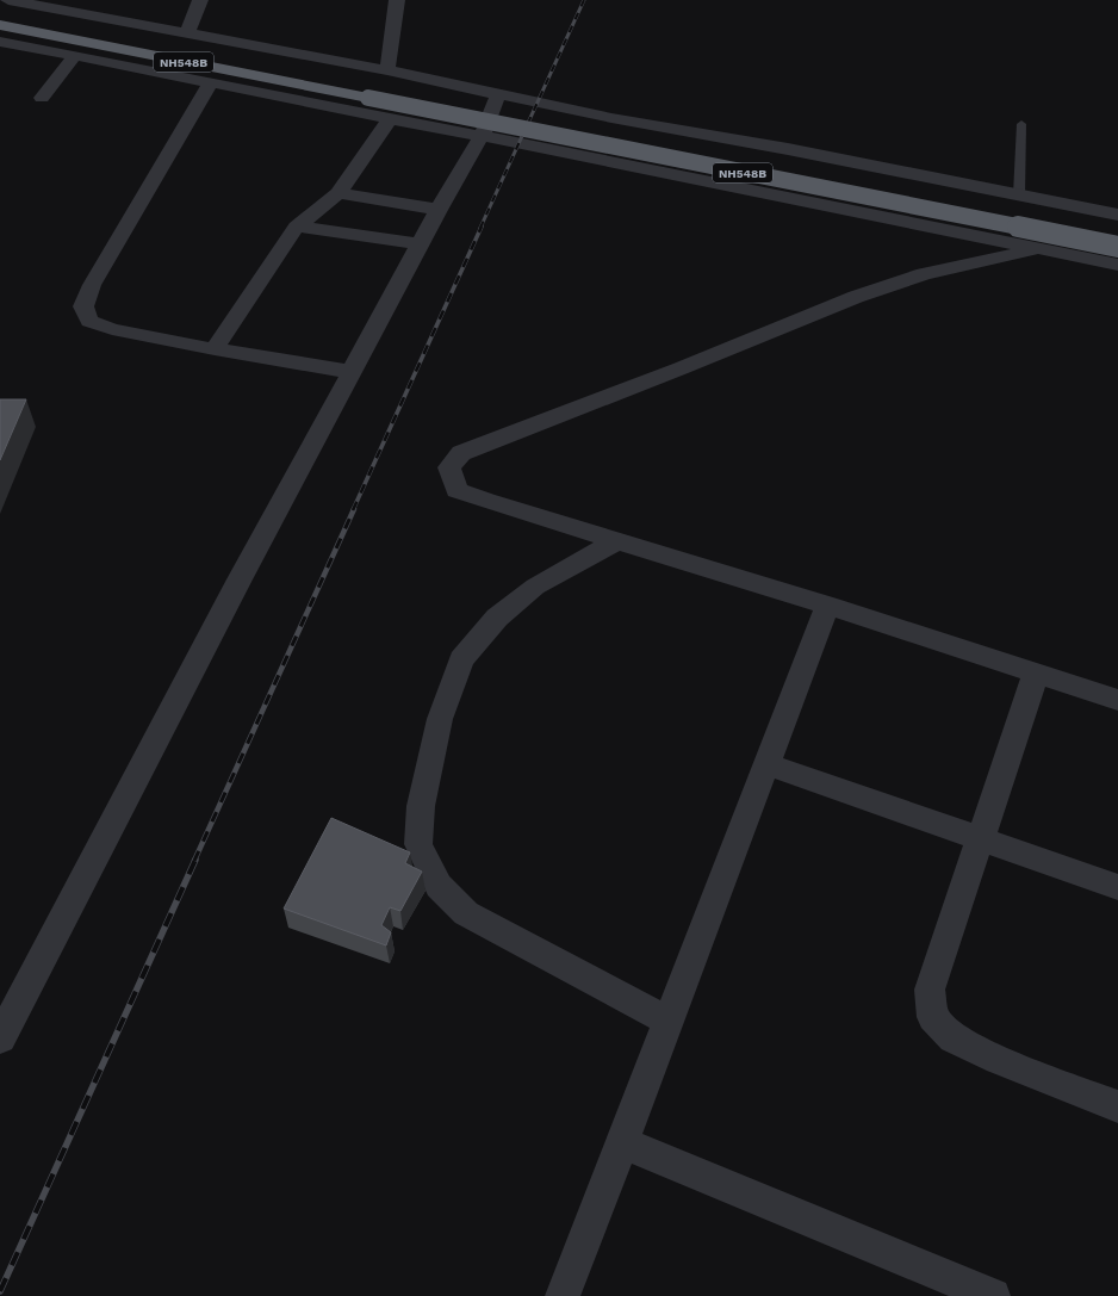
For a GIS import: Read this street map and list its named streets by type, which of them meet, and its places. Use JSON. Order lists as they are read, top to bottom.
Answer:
{
  "streets": {
    "highway": ["NH548B"]
  }
}
